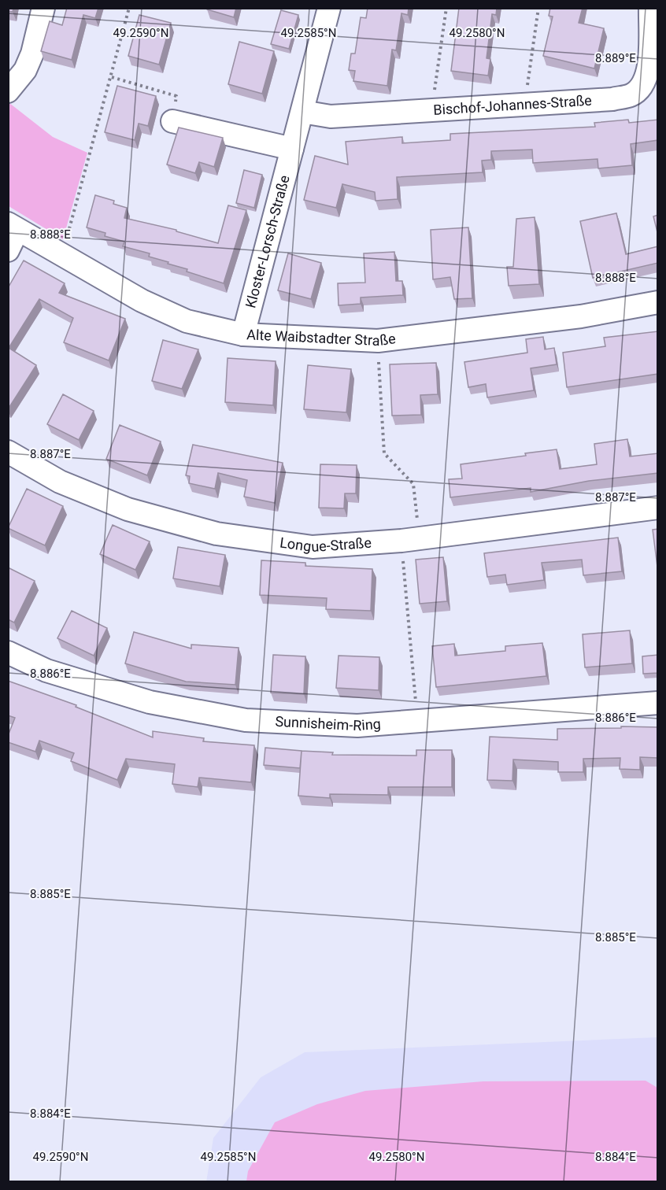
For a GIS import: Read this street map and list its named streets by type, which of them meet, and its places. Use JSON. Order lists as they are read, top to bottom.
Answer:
{
  "streets": {
    "street": [
      "Bischof-Johannes-Straße",
      "Kloster-Lorsch-Straße",
      "Alte Waibstadter Straße",
      "Longue-Straße",
      "Sunnisheim-Ring"
    ]
  },
  "crossings": [
    ["Bischof-Johannes-Straße", "Kloster-Lorsch-Straße"],
    ["Kloster-Lorsch-Straße", "Alte Waibstadter Straße"]
  ],
  "coordinates": [
    "49.2590°N",
    "49.2585°N",
    "49.2580°N",
    "8.889°E",
    "8.888°E",
    "8.887°E",
    "8.886°E",
    "8.885°E",
    "8.884°E"
  ]
}
